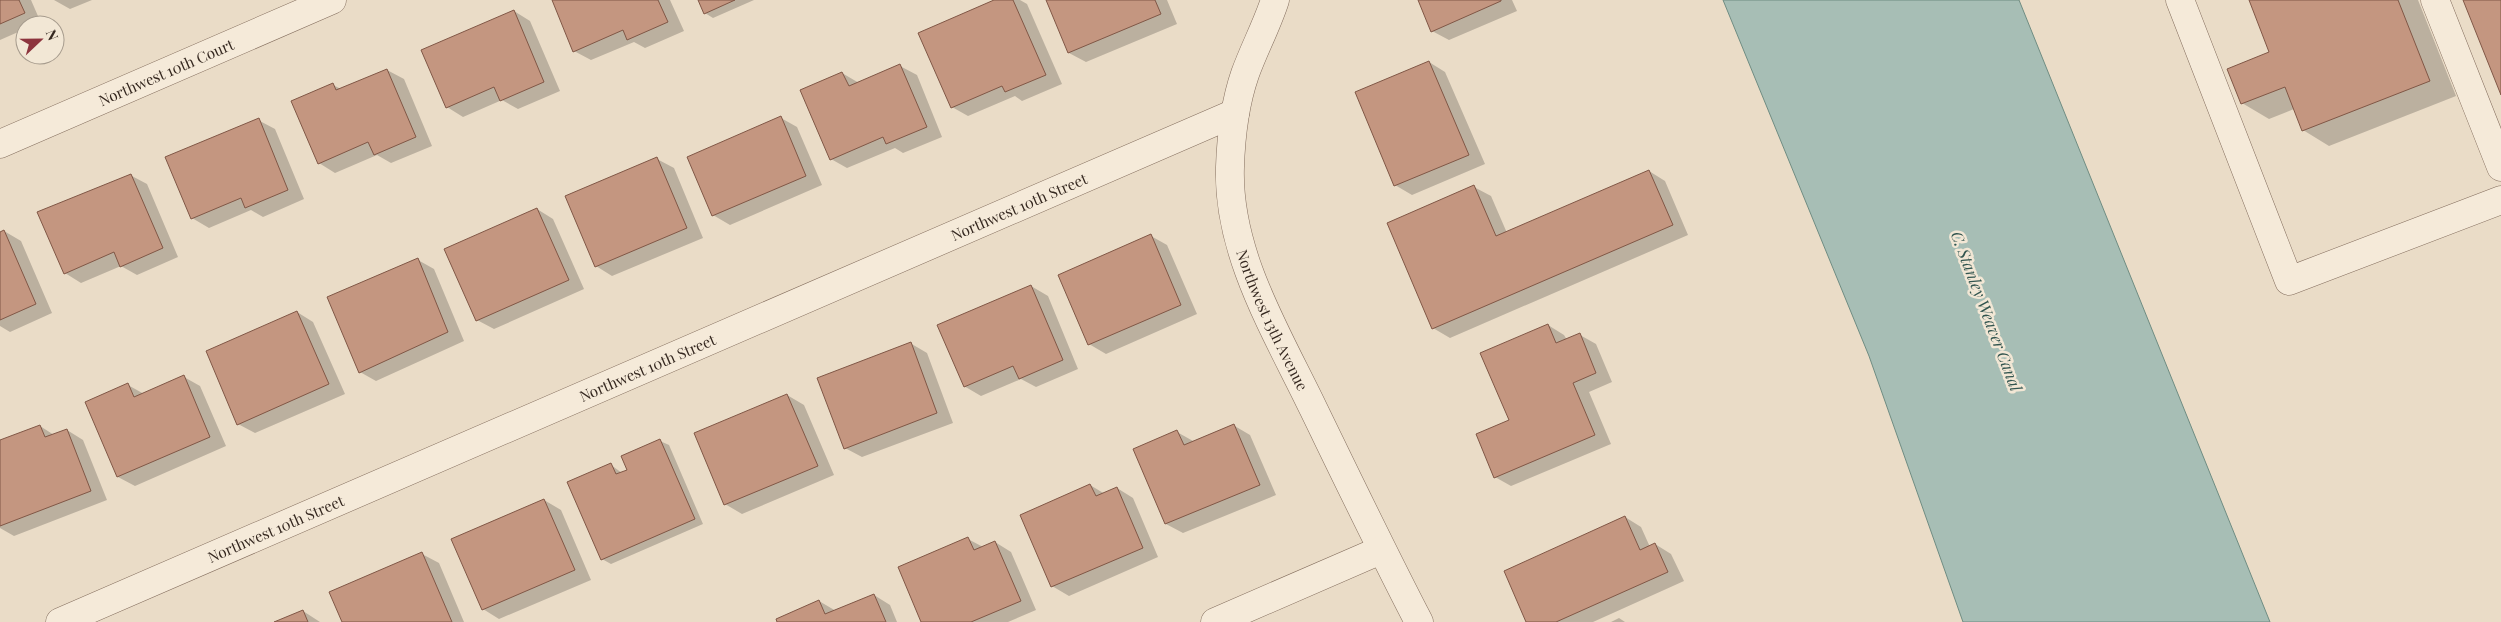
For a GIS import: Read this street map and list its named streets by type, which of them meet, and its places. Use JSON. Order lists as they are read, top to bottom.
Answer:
{
  "streets": {
    "street": ["Northwest 10th Court", "Northwest 10th Street", "Northwest 13th Avenue"]
  },
  "crossings": [
    ["Northwest 10th Street", "Northwest 13th Avenue"]
  ],
  "water": ["C. Stanley Weaver Canal"],
  "north": "right"
}
